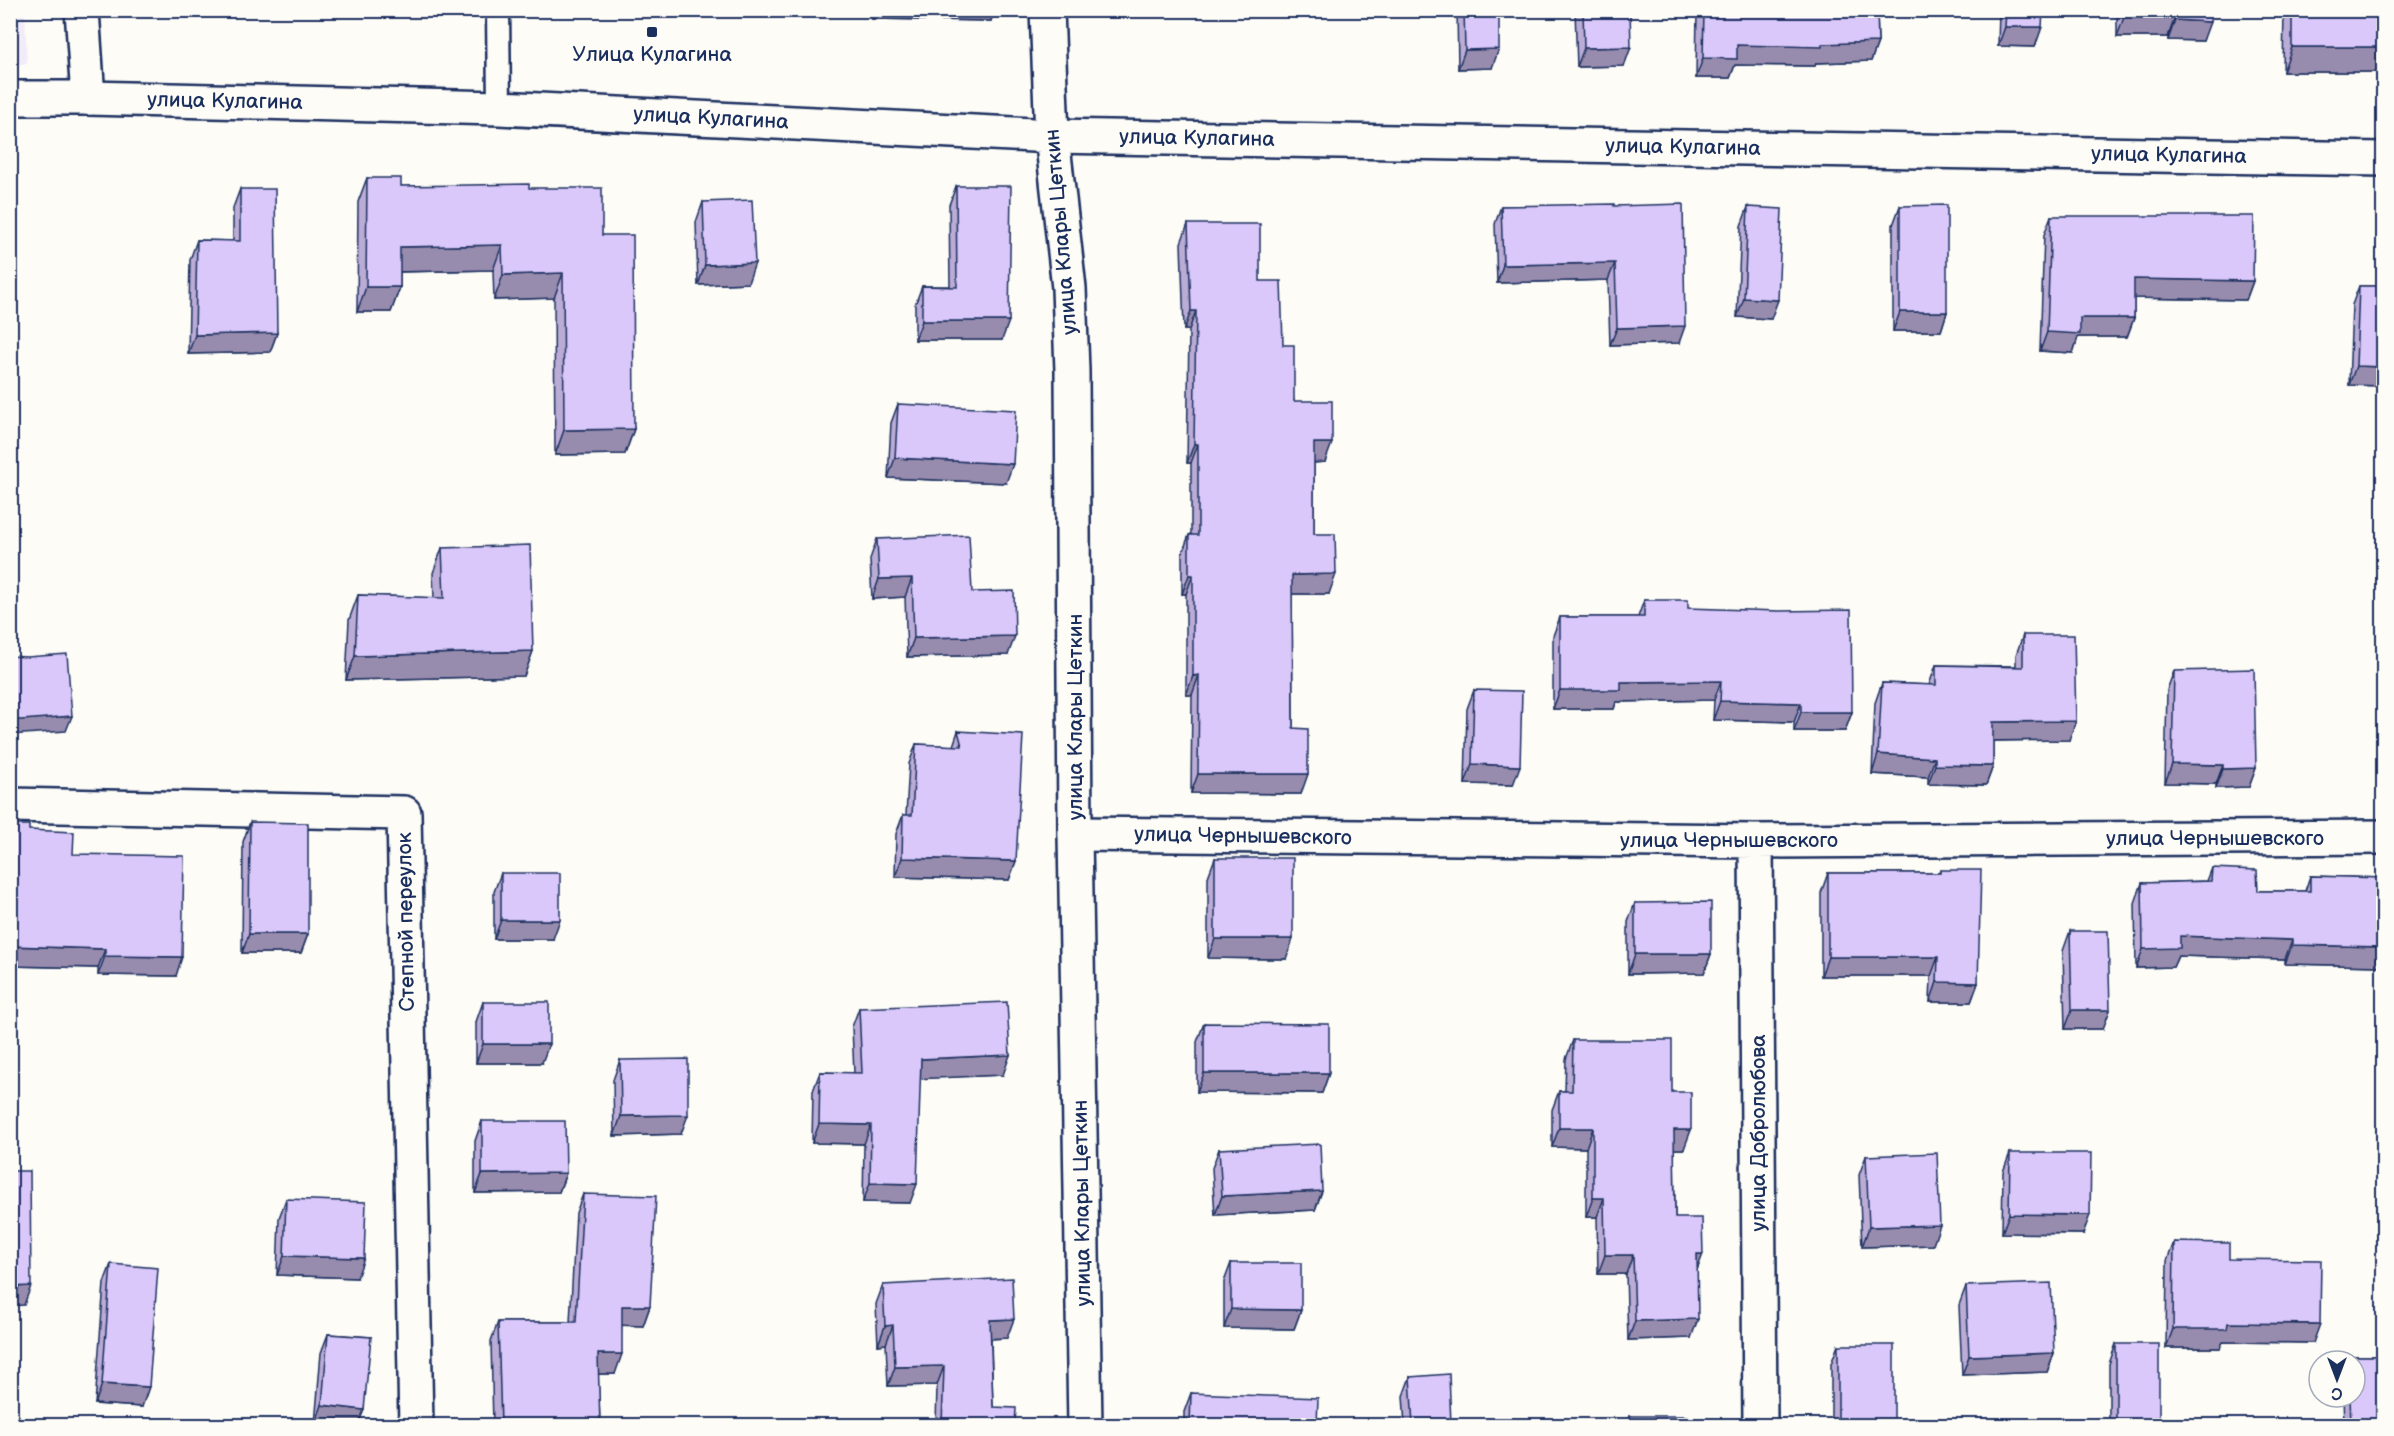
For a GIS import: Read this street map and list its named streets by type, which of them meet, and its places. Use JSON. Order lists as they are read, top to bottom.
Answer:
{
  "streets": {
    "street": [
      "улица Кулагина",
      "улица Клары Цеткин",
      "улица Чернышевского",
      "Степной переулок",
      "улица Добролюбова"
    ]
  },
  "crossings": [
    ["улица Кулагина", "улица Клары Цеткин"],
    ["улица Клары Цеткин", "улица Чернышевского"],
    ["улица Чернышевского", "улица Добролюбова"]
  ],
  "places": {
    "transit": ["Улица Кулагина"]
  },
  "north": "bottom"
}
